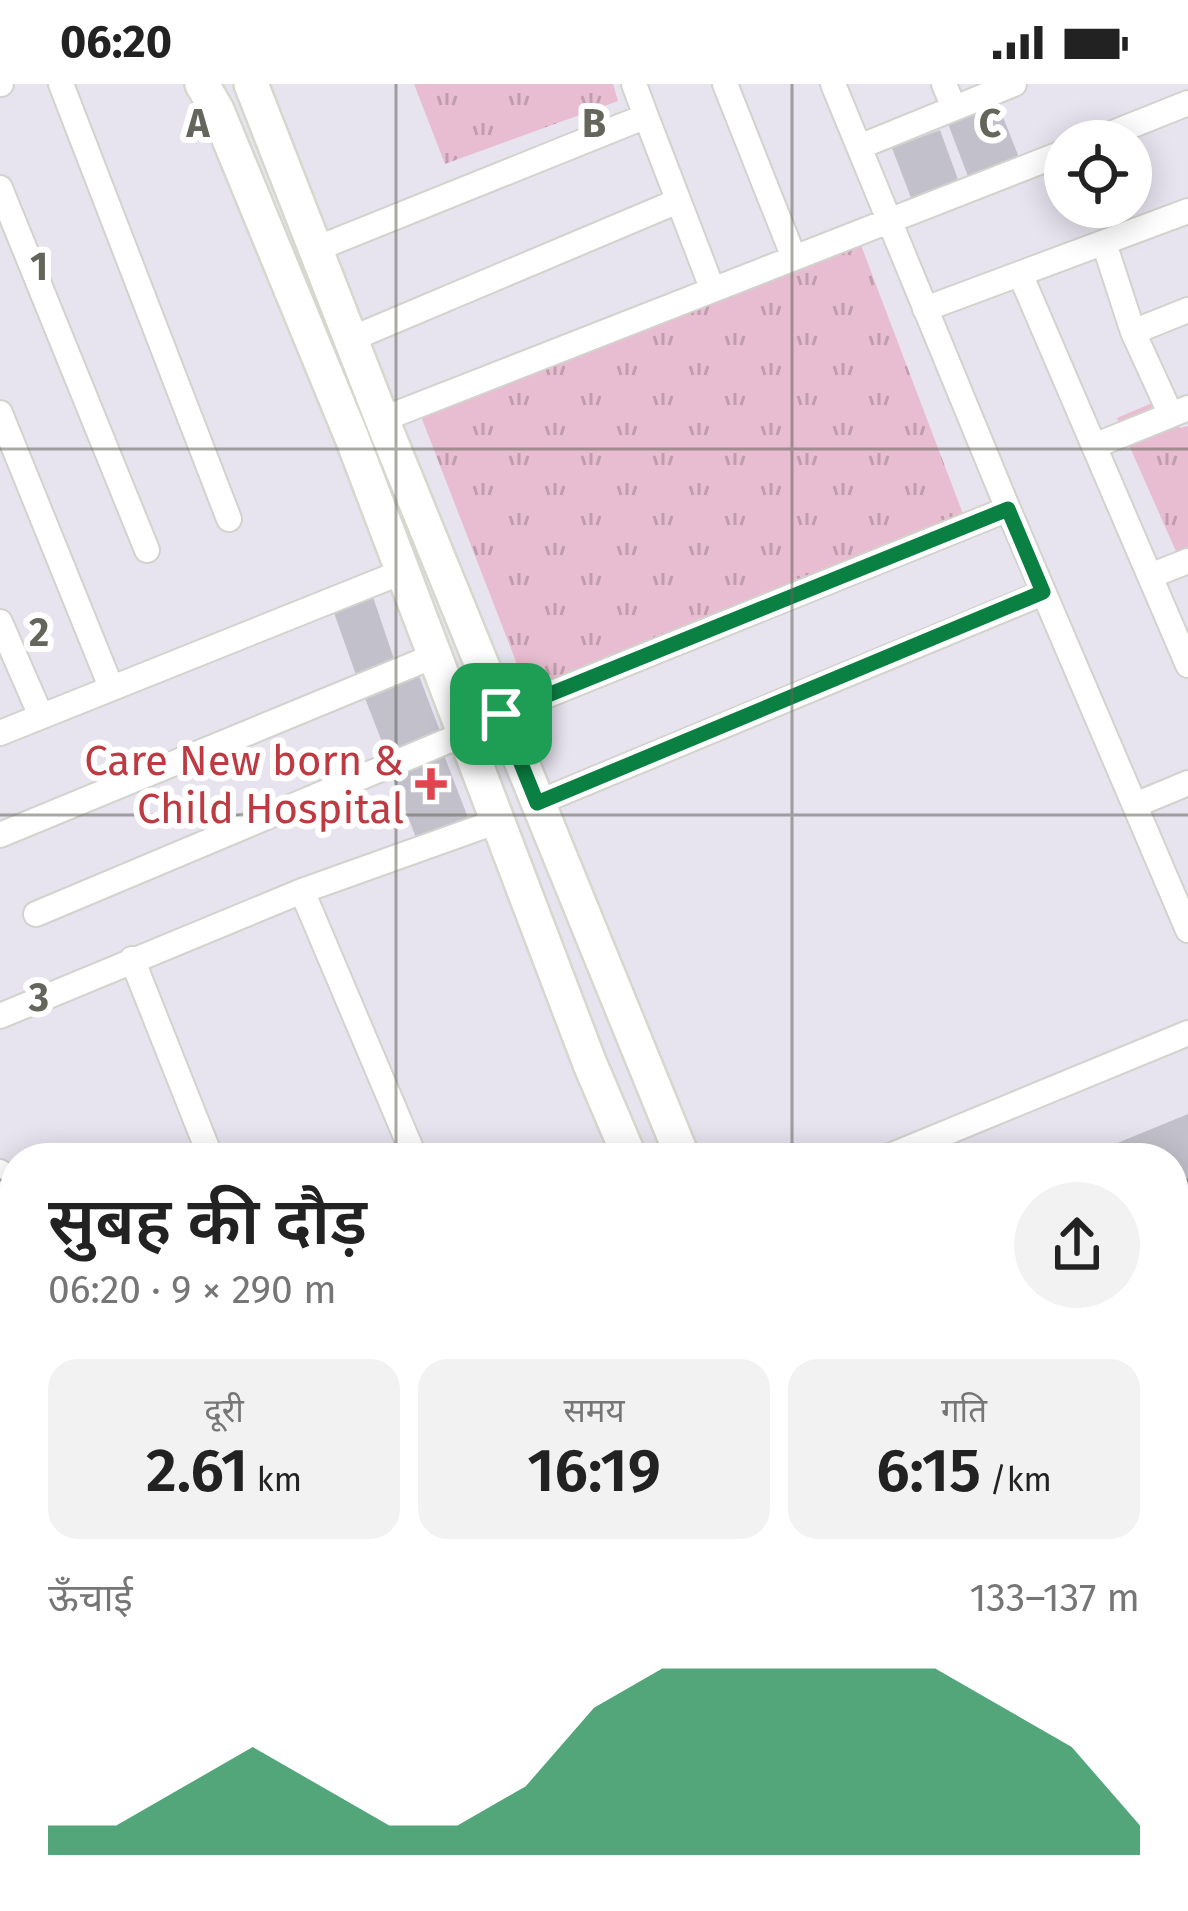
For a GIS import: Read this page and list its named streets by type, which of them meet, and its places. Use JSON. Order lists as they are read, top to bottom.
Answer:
{
  "places": {
    "health": ["Care New born & Child Hospital"]
  },
  "page": {
    "status": "06:20",
    "heading": ["सुबह की दौड़", "06:20 · 9 × 290 m"],
    "stats": [
      ["दूरी", "2.61 km"],
      ["समय", "16:19"],
      ["गति", "6:15 /km"]
    ],
    "chart": ["ऊँचाई", "133–137 m"]
  },
  "grid": {
    "columns": ["A", "B", "C"],
    "rows": ["1", "2", "3"]
  }
}
